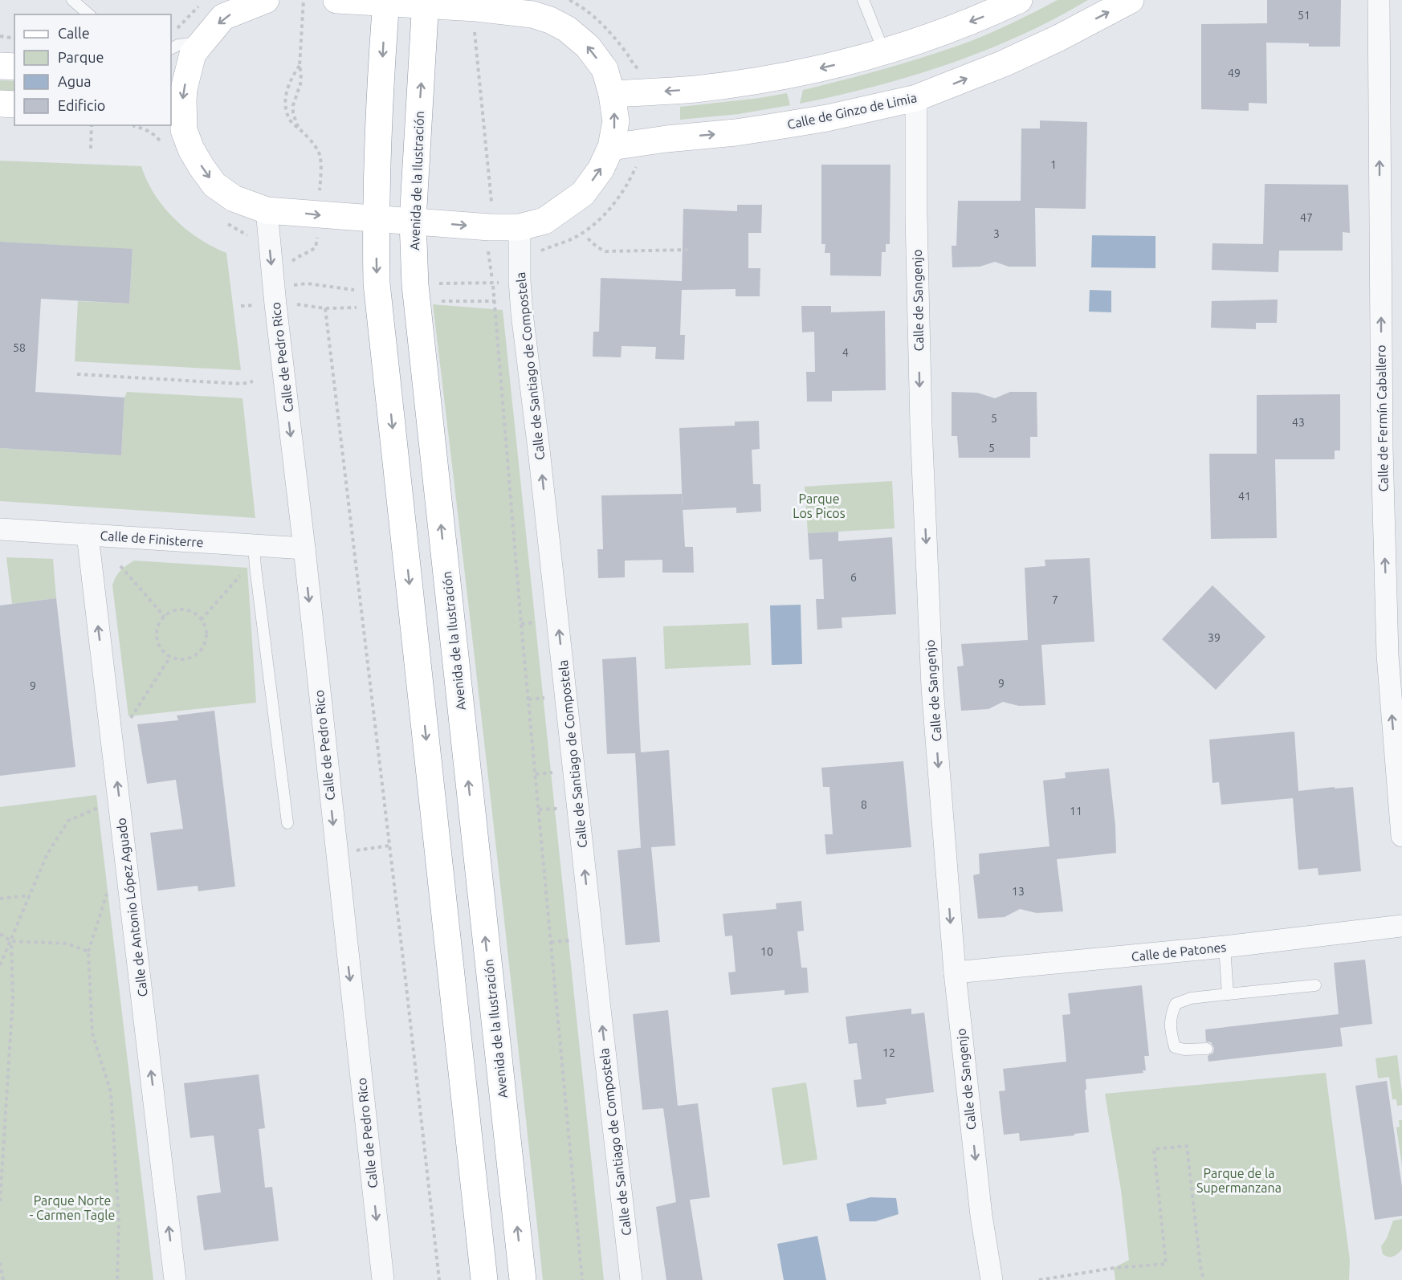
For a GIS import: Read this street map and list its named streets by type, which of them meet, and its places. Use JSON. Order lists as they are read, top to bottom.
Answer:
{
  "streets": {
    "main road": ["Calle de Ginzo de Limia", "Avenida de la Ilustración"],
    "street": [
      "Calle de Sangenjo",
      "Calle de Pedro Rico",
      "Calle de Santiago de Compostela",
      "Calle de Fermín Caballero",
      "Calle de Finisterre",
      "Calle de Antonio López Aguado",
      "Calle de Patones"
    ]
  },
  "crossings": [
    ["Calle de Ginzo de Limia", "Calle de Sangenjo"],
    ["Calle de Sangenjo", "Calle de Patones"],
    ["Calle de Pedro Rico", "Calle de Finisterre"],
    ["Calle de Finisterre", "Calle de Antonio López Aguado"]
  ],
  "one_way": [
    "Calle de Sangenjo",
    "Calle de Pedro Rico",
    "Calle de Santiago de Compostela",
    "Calle de Fermín Caballero",
    "Calle de Antonio López Aguado"
  ],
  "parks": ["Parque Los Picos", "Parque de la Supermanzana", "Parque Norte - Carmen Tagle"],
  "house_numbers": [
    "51",
    "49",
    "1",
    "47",
    "3",
    "58",
    "4",
    "5",
    "43",
    "5",
    "41",
    "6",
    "7",
    "39",
    "9",
    "9",
    "8",
    "11",
    "13",
    "10",
    "12"
  ],
  "legend": [
    "Calle",
    "Parque",
    "Agua",
    "Edificio"
  ]
}
